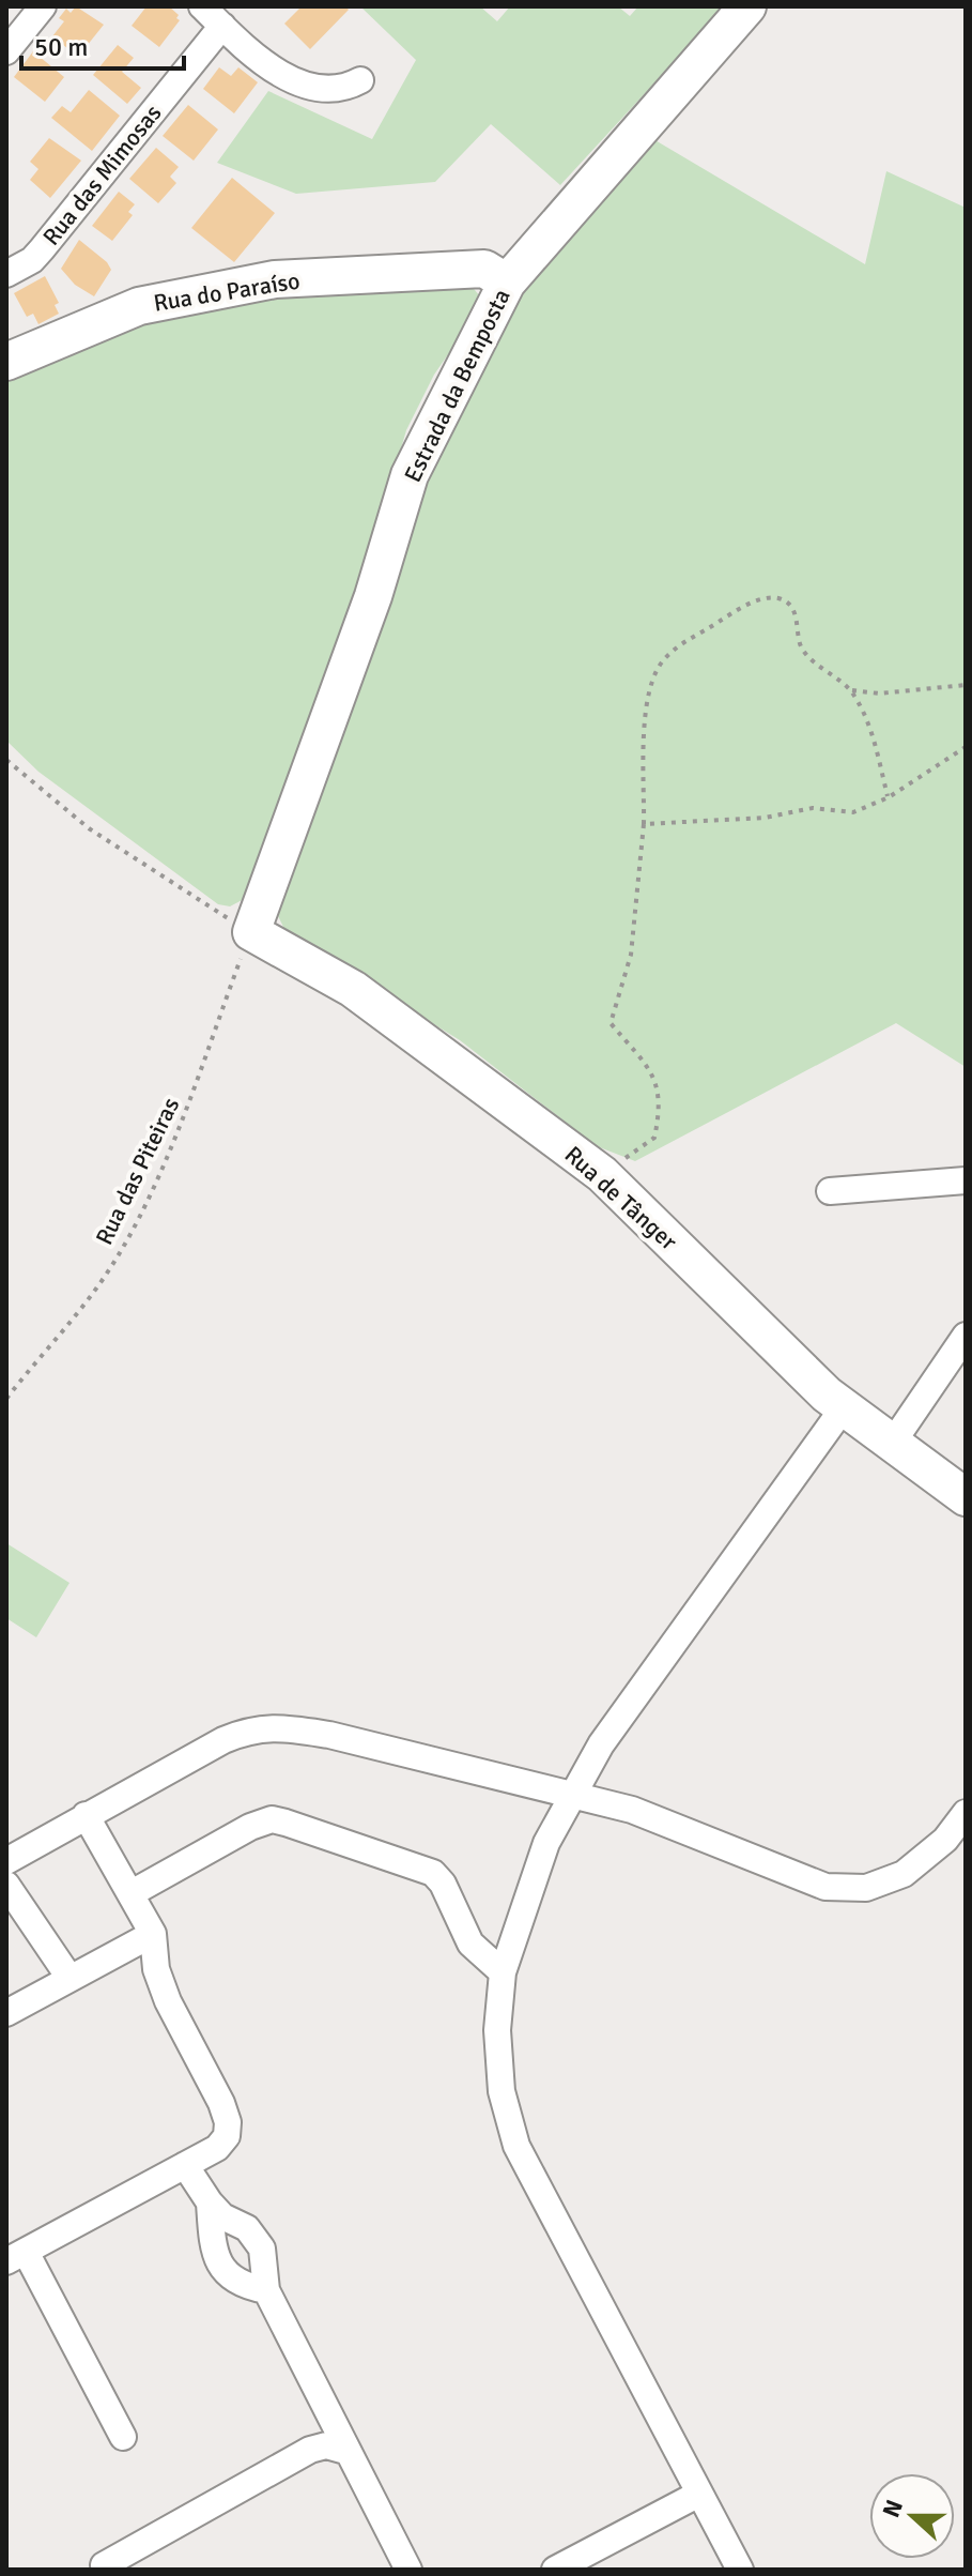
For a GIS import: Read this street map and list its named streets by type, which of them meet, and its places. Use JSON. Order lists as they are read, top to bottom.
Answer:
{
  "streets": {
    "street": [
      "Rua das Mimosas",
      "Rua do Paraíso",
      "Estrada da Bemposta",
      "Rua de Tânger"
    ],
    "path": ["Rua das Piteiras"]
  },
  "crossings": [
    ["Rua do Paraíso", "Estrada da Bemposta"],
    ["Estrada da Bemposta", "Rua das Piteiras"],
    ["Estrada da Bemposta", "Rua de Tânger"],
    ["Rua das Piteiras", "Rua de Tânger"]
  ],
  "scale_bar": "50 m",
  "north": "left"
}
